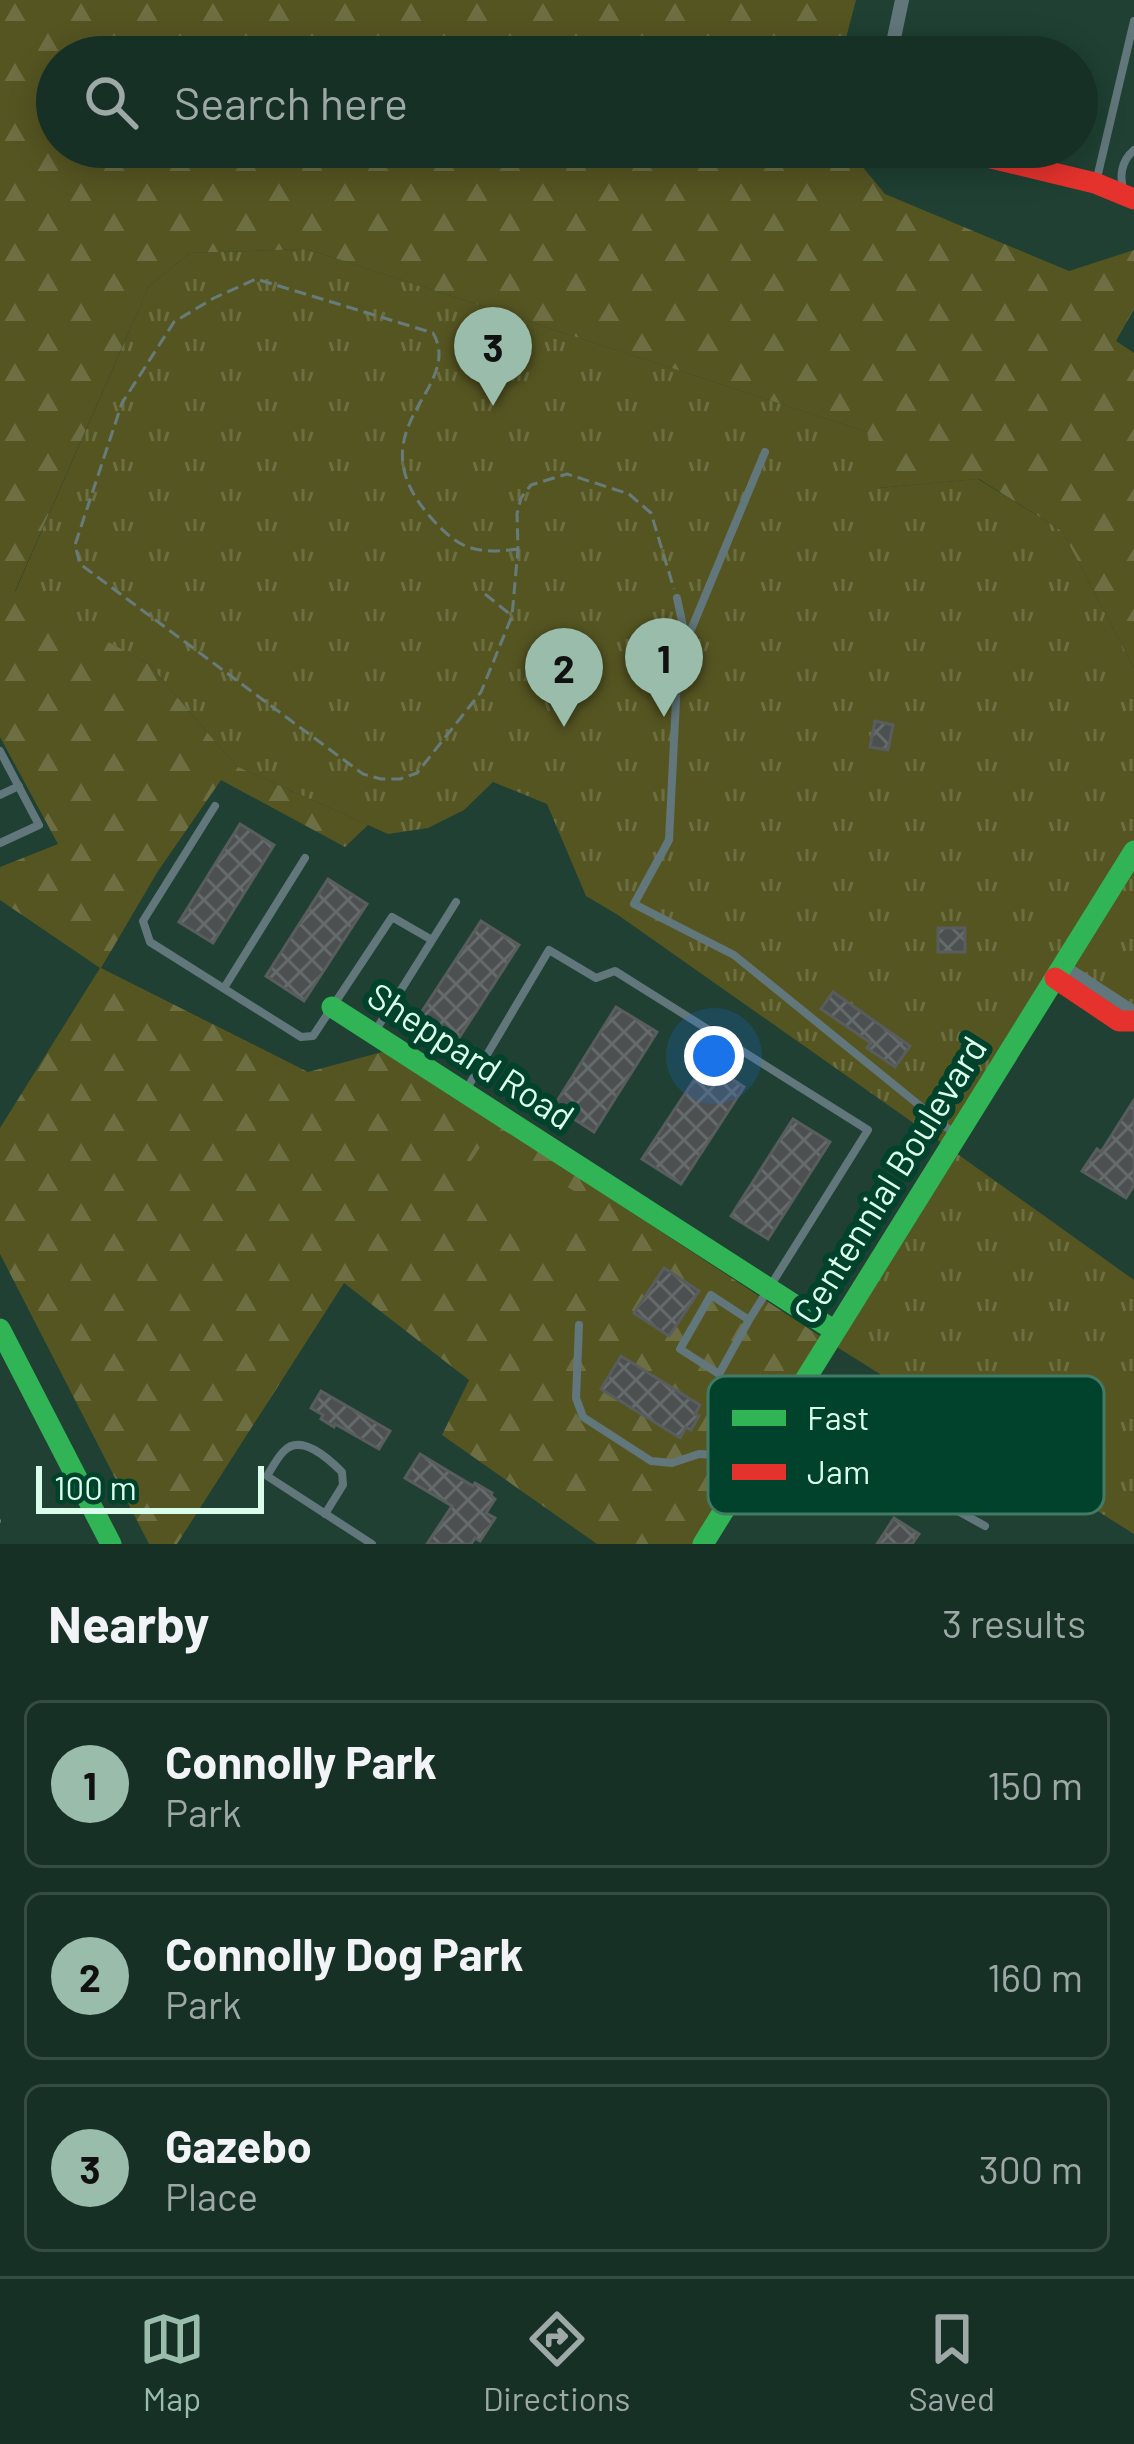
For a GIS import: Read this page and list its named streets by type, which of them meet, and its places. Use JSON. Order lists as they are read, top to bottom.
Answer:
{
  "streets": {
    "street": ["Sheppard Road", "Centennial Boulevard"]
  },
  "crossings": [
    ["Sheppard Road", "Centennial Boulevard"]
  ],
  "legend": ["Fast", "Jam"],
  "scale_bar": "100 m",
  "page": {
    "search": "Search here",
    "pins": ["3", "1", "2"],
    "scale": "100 m",
    "heading": ["Nearby", "3 results"],
    "list": [
      {
        "mark": "1",
        "name": "Connolly Park",
        "note": "Park",
        "value": "150 m"
      },
      {
        "mark": "2",
        "name": "Connolly Dog Park",
        "note": "Park",
        "value": "160 m"
      },
      {
        "mark": "3",
        "name": "Gazebo",
        "note": "Place",
        "value": "300 m"
      }
    ],
    "nav": ["Map", "Directions", "Saved"]
  }
}
